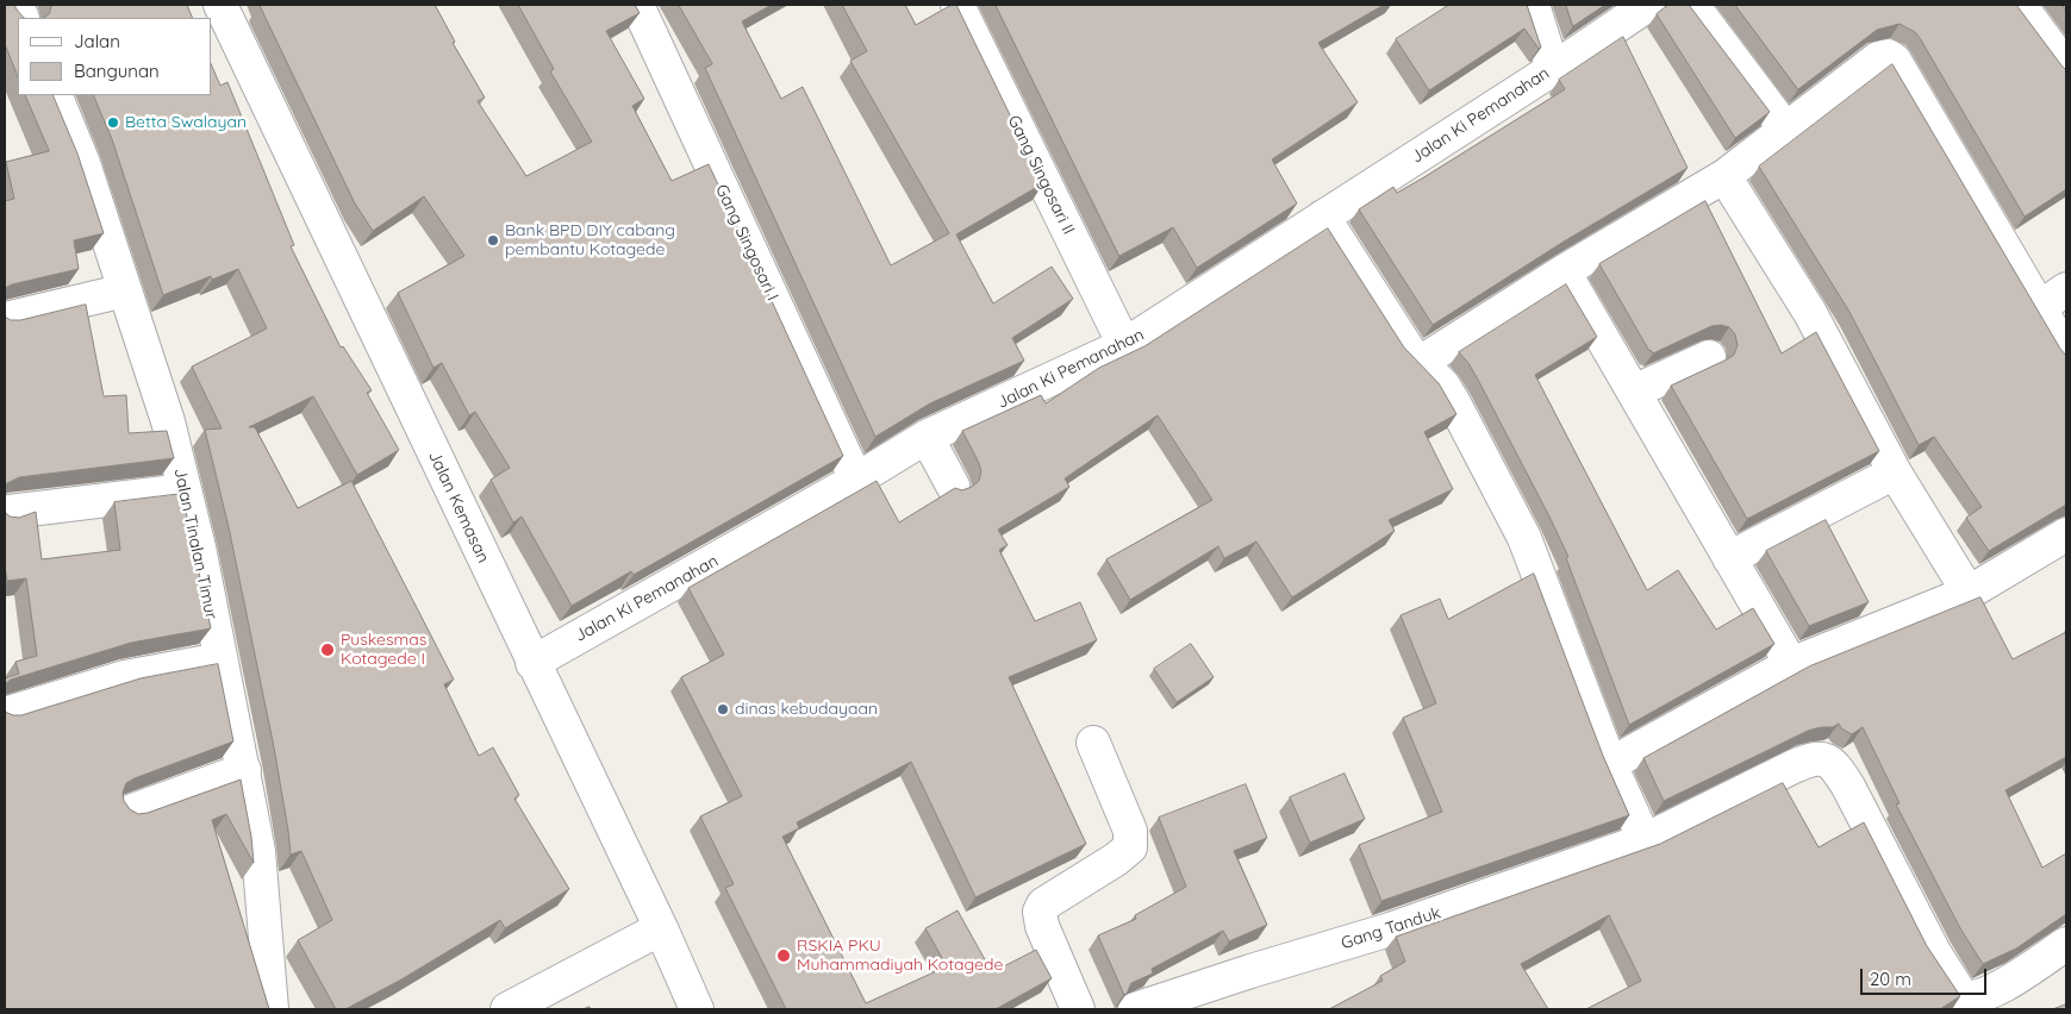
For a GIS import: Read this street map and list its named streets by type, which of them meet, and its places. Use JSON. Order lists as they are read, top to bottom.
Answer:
{
  "streets": {
    "street": [
      "Jalan Ki Pemanahan",
      "Gang Singosari II",
      "Gang Singosari I",
      "Jalan Kemasan",
      "Jalan Tinalan Timur",
      "Gang Tanduk"
    ]
  },
  "crossings": [
    ["Jalan Ki Pemanahan", "Gang Singosari II"],
    ["Jalan Ki Pemanahan", "Gang Singosari I"],
    ["Jalan Ki Pemanahan", "Jalan Kemasan"]
  ],
  "places": [
    "Betta Swalayan",
    "Bank BPD DIY cabang pembantu Kotagede",
    "Puskesmas Kotagede I",
    "dinas kebudayaan",
    "RSKIA PKU Muhammadiyah Kotagede"
  ],
  "legend": ["Jalan", "Bangunan"],
  "scale_bar": "20 m"
}
